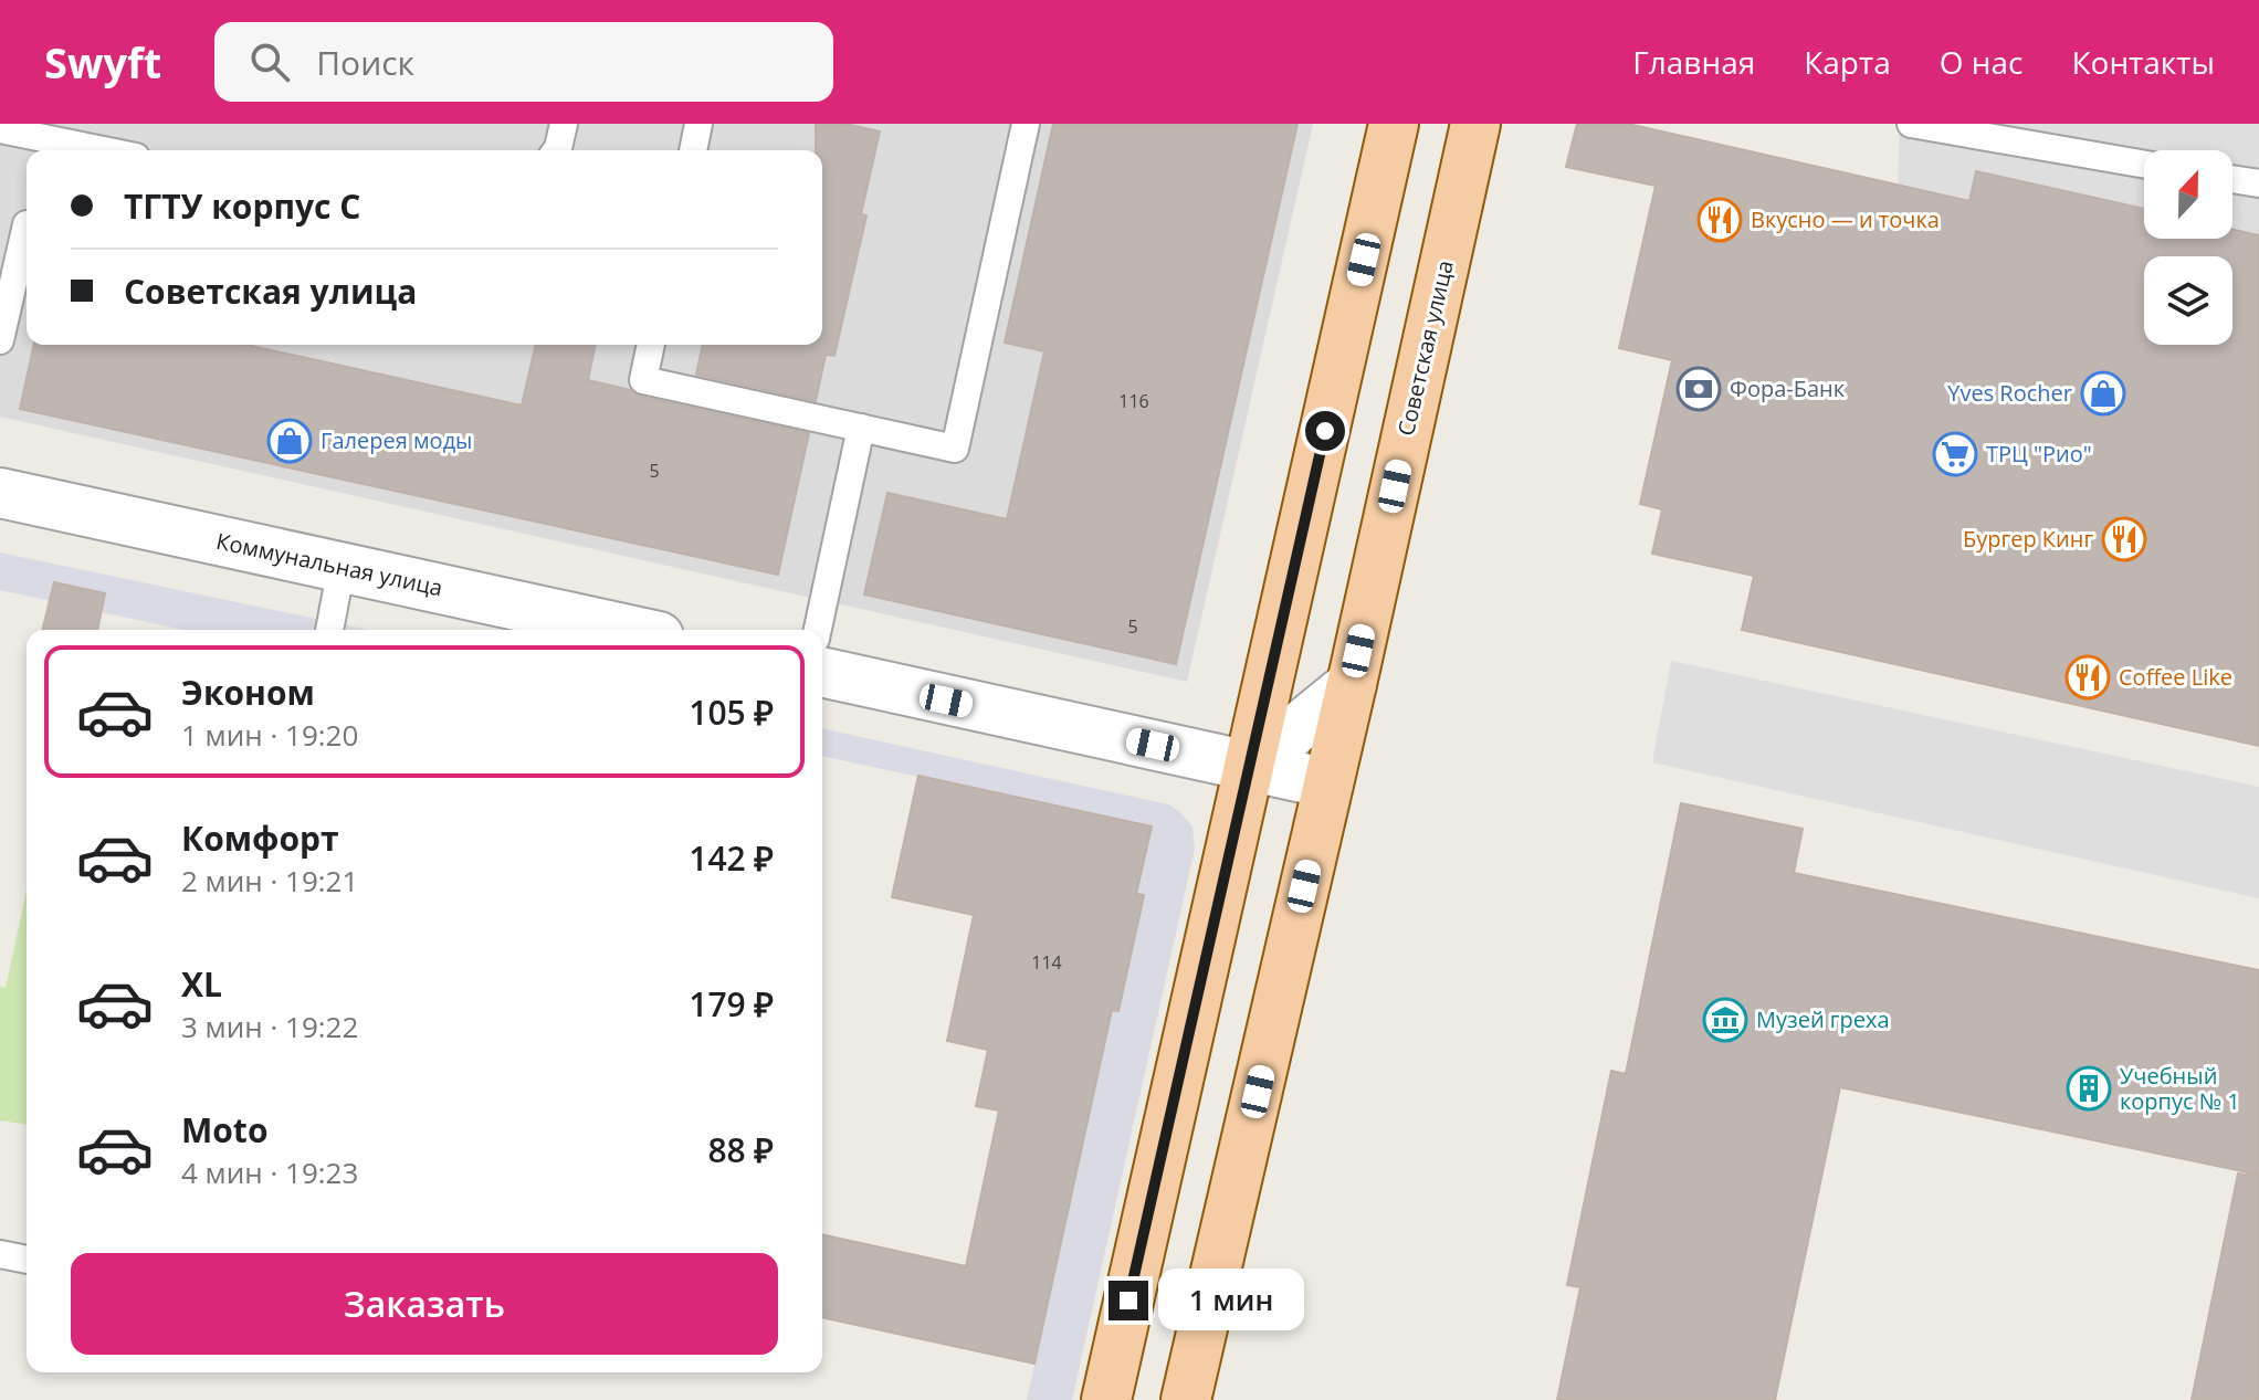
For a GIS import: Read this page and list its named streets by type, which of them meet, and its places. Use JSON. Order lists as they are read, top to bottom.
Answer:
{
  "streets": {
    "main road": ["Советская улица"],
    "street": ["Коммунальная улица"]
  },
  "places": {
    "restaurant": ["Вкусно — и точка", "Бургер Кинг", "Coffee Like"],
    "bank": ["Фора-Банк"],
    "shop": ["Yves Rocher", "Галерея моды"],
    "supermarket": ["ТРЦ \"Рио\""],
    "museum": ["Музей греха"],
    "building": ["Учебный корпус № 1"]
  },
  "house_numbers": [
    "116",
    "5",
    "5",
    "114"
  ],
  "north": "top",
  "page": {
    "header": "Swyft",
    "search": "Поиск",
    "nav": [
      "Главная",
      "Карта",
      "О нас",
      "Контакты"
    ],
    "banner": ["ТГТУ корпус С", "Советская улица"],
    "list": [
      {
        "name": "Эконом",
        "note": "1 мин · 19:20",
        "value": "105 ₽"
      },
      {
        "name": "Комфорт",
        "note": "2 мин · 19:21",
        "value": "142 ₽"
      },
      {
        "name": "XL",
        "note": "3 мин · 19:22",
        "value": "179 ₽"
      },
      {
        "name": "Moto",
        "note": "4 мин · 19:23",
        "value": "88 ₽"
      }
    ],
    "buttons": "Заказать",
    "bubble": "1 мин"
  }
}
